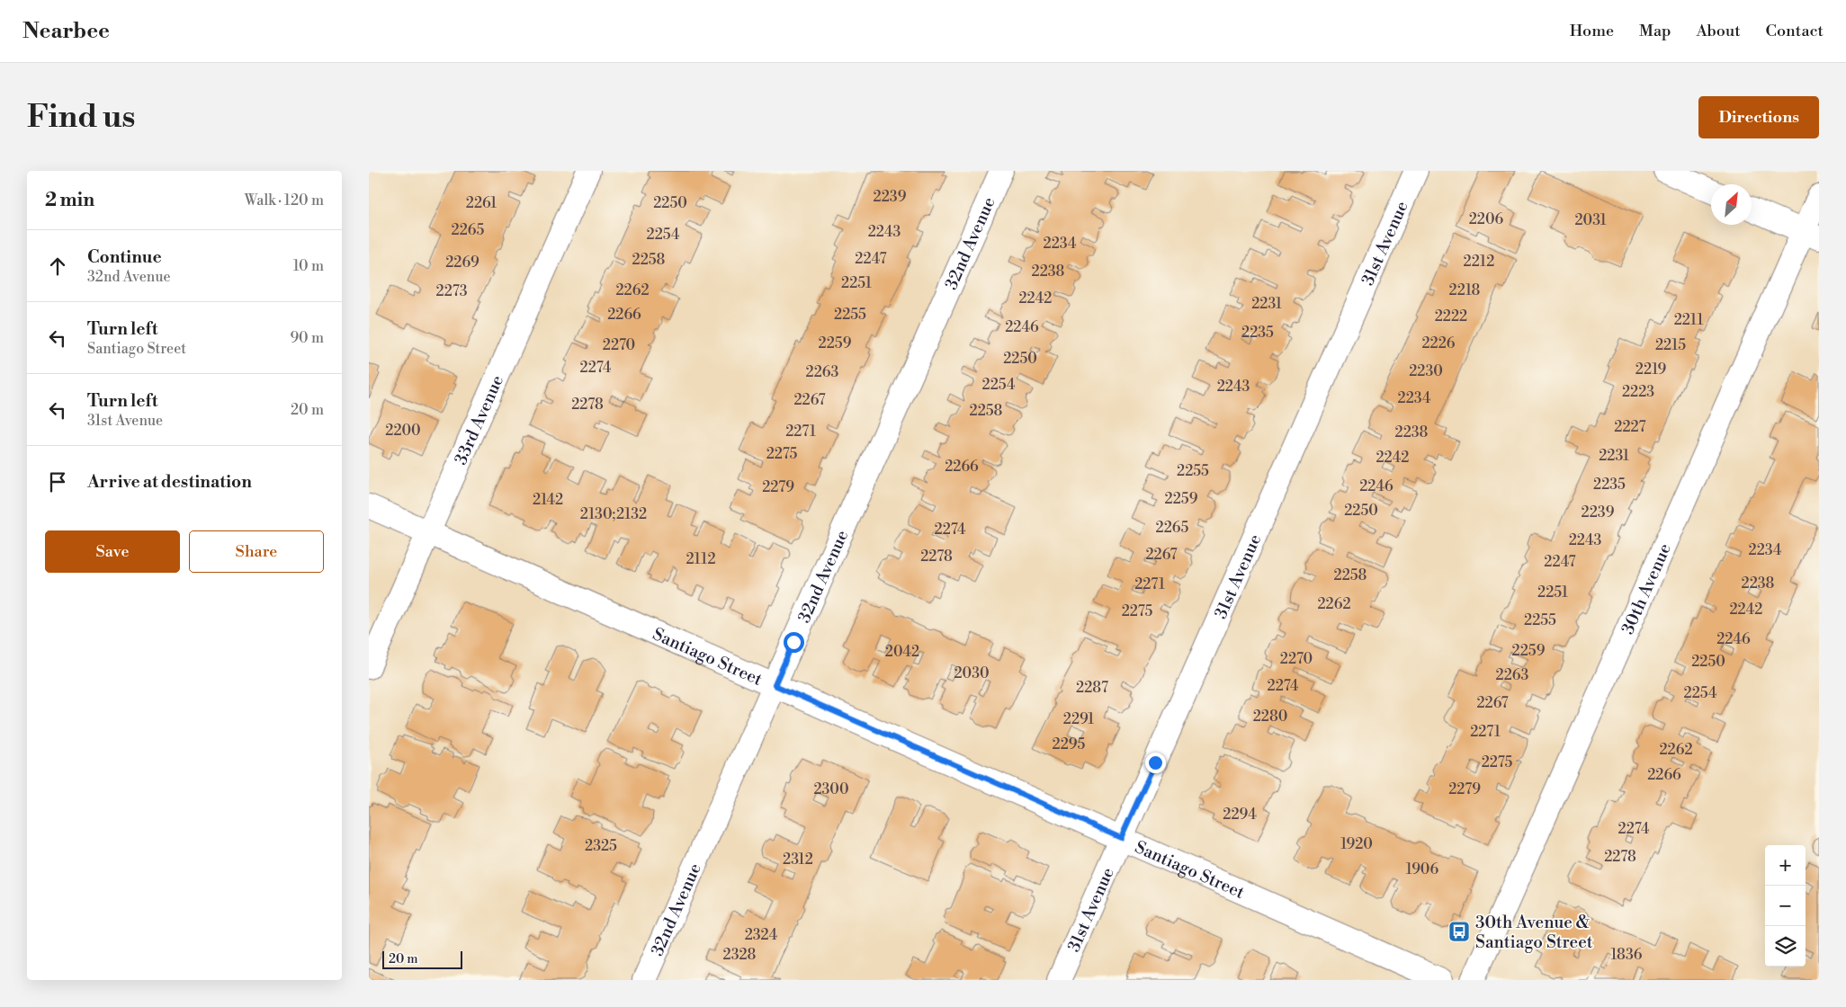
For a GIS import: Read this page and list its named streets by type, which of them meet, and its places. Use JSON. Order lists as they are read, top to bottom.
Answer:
{
  "streets": {
    "street": [
      "31st Avenue",
      "32nd Avenue",
      "33rd Avenue",
      "30th Avenue",
      "Santiago Street"
    ]
  },
  "crossings": [
    ["31st Avenue", "Santiago Street"],
    ["32nd Avenue", "Santiago Street"],
    ["33rd Avenue", "Santiago Street"]
  ],
  "places": {
    "bus stop": ["30th Avenue & Santiago Street"]
  },
  "house_numbers": [
    "2239",
    "2261",
    "2250",
    "2206",
    "2031",
    "2265",
    "2243",
    "2254",
    "2234",
    "2247",
    "2258",
    "2212",
    "2269",
    "2238",
    "2251",
    "2262",
    "2218",
    "2273",
    "2242",
    "2231",
    "2266",
    "2255",
    "2222",
    "2211",
    "2246",
    "2235",
    "2259",
    "2226",
    "2270",
    "2215",
    "2250",
    "2274",
    "2219",
    "2230",
    "2263",
    "2254",
    "2243",
    "2223",
    "2234",
    "2267",
    "2278",
    "2258",
    "2227",
    "2200",
    "2271",
    "2238",
    "2275",
    "2231",
    "2242",
    "2266",
    "2255",
    "2235",
    "2246",
    "2279",
    "2259",
    "2142",
    "2250",
    "2239",
    "2130;2132",
    "2265",
    "2274",
    "2243",
    "2234",
    "2267",
    "2278",
    "2112",
    "2247",
    "2258",
    "2238",
    "2271",
    "2251",
    "2262",
    "2242",
    "2275",
    "2255",
    "2246",
    "2259",
    "2042",
    "2270",
    "2250",
    "2030",
    "2263",
    "2274",
    "2287",
    "2254",
    "2267",
    "2280",
    "2291",
    "2271",
    "2295",
    "2262",
    "2275",
    "2266",
    "2300",
    "2279",
    "2294",
    "2274",
    "1920",
    "2325",
    "2278",
    "2312",
    "1906",
    "2324",
    "2328",
    "1836"
  ],
  "scale_bar": "20 m",
  "north": "top right",
  "page": {
    "header": "Nearbee",
    "nav": [
      "Home",
      "Map",
      "About",
      "Contact"
    ],
    "buttons": [
      "Directions",
      ["Save", "Share"]
    ],
    "title": "Find us",
    "heading": ["2 min", "Walk · 120 m"],
    "list": [
      ["Continue", "32nd Avenue", "10 m"],
      ["Turn left", "Santiago Street", "90 m"],
      ["Turn left", "31st Avenue", "20 m"],
      "Arrive at destination"
    ],
    "map_buttons": ["+", "−"],
    "scale": "20 m"
  }
}
